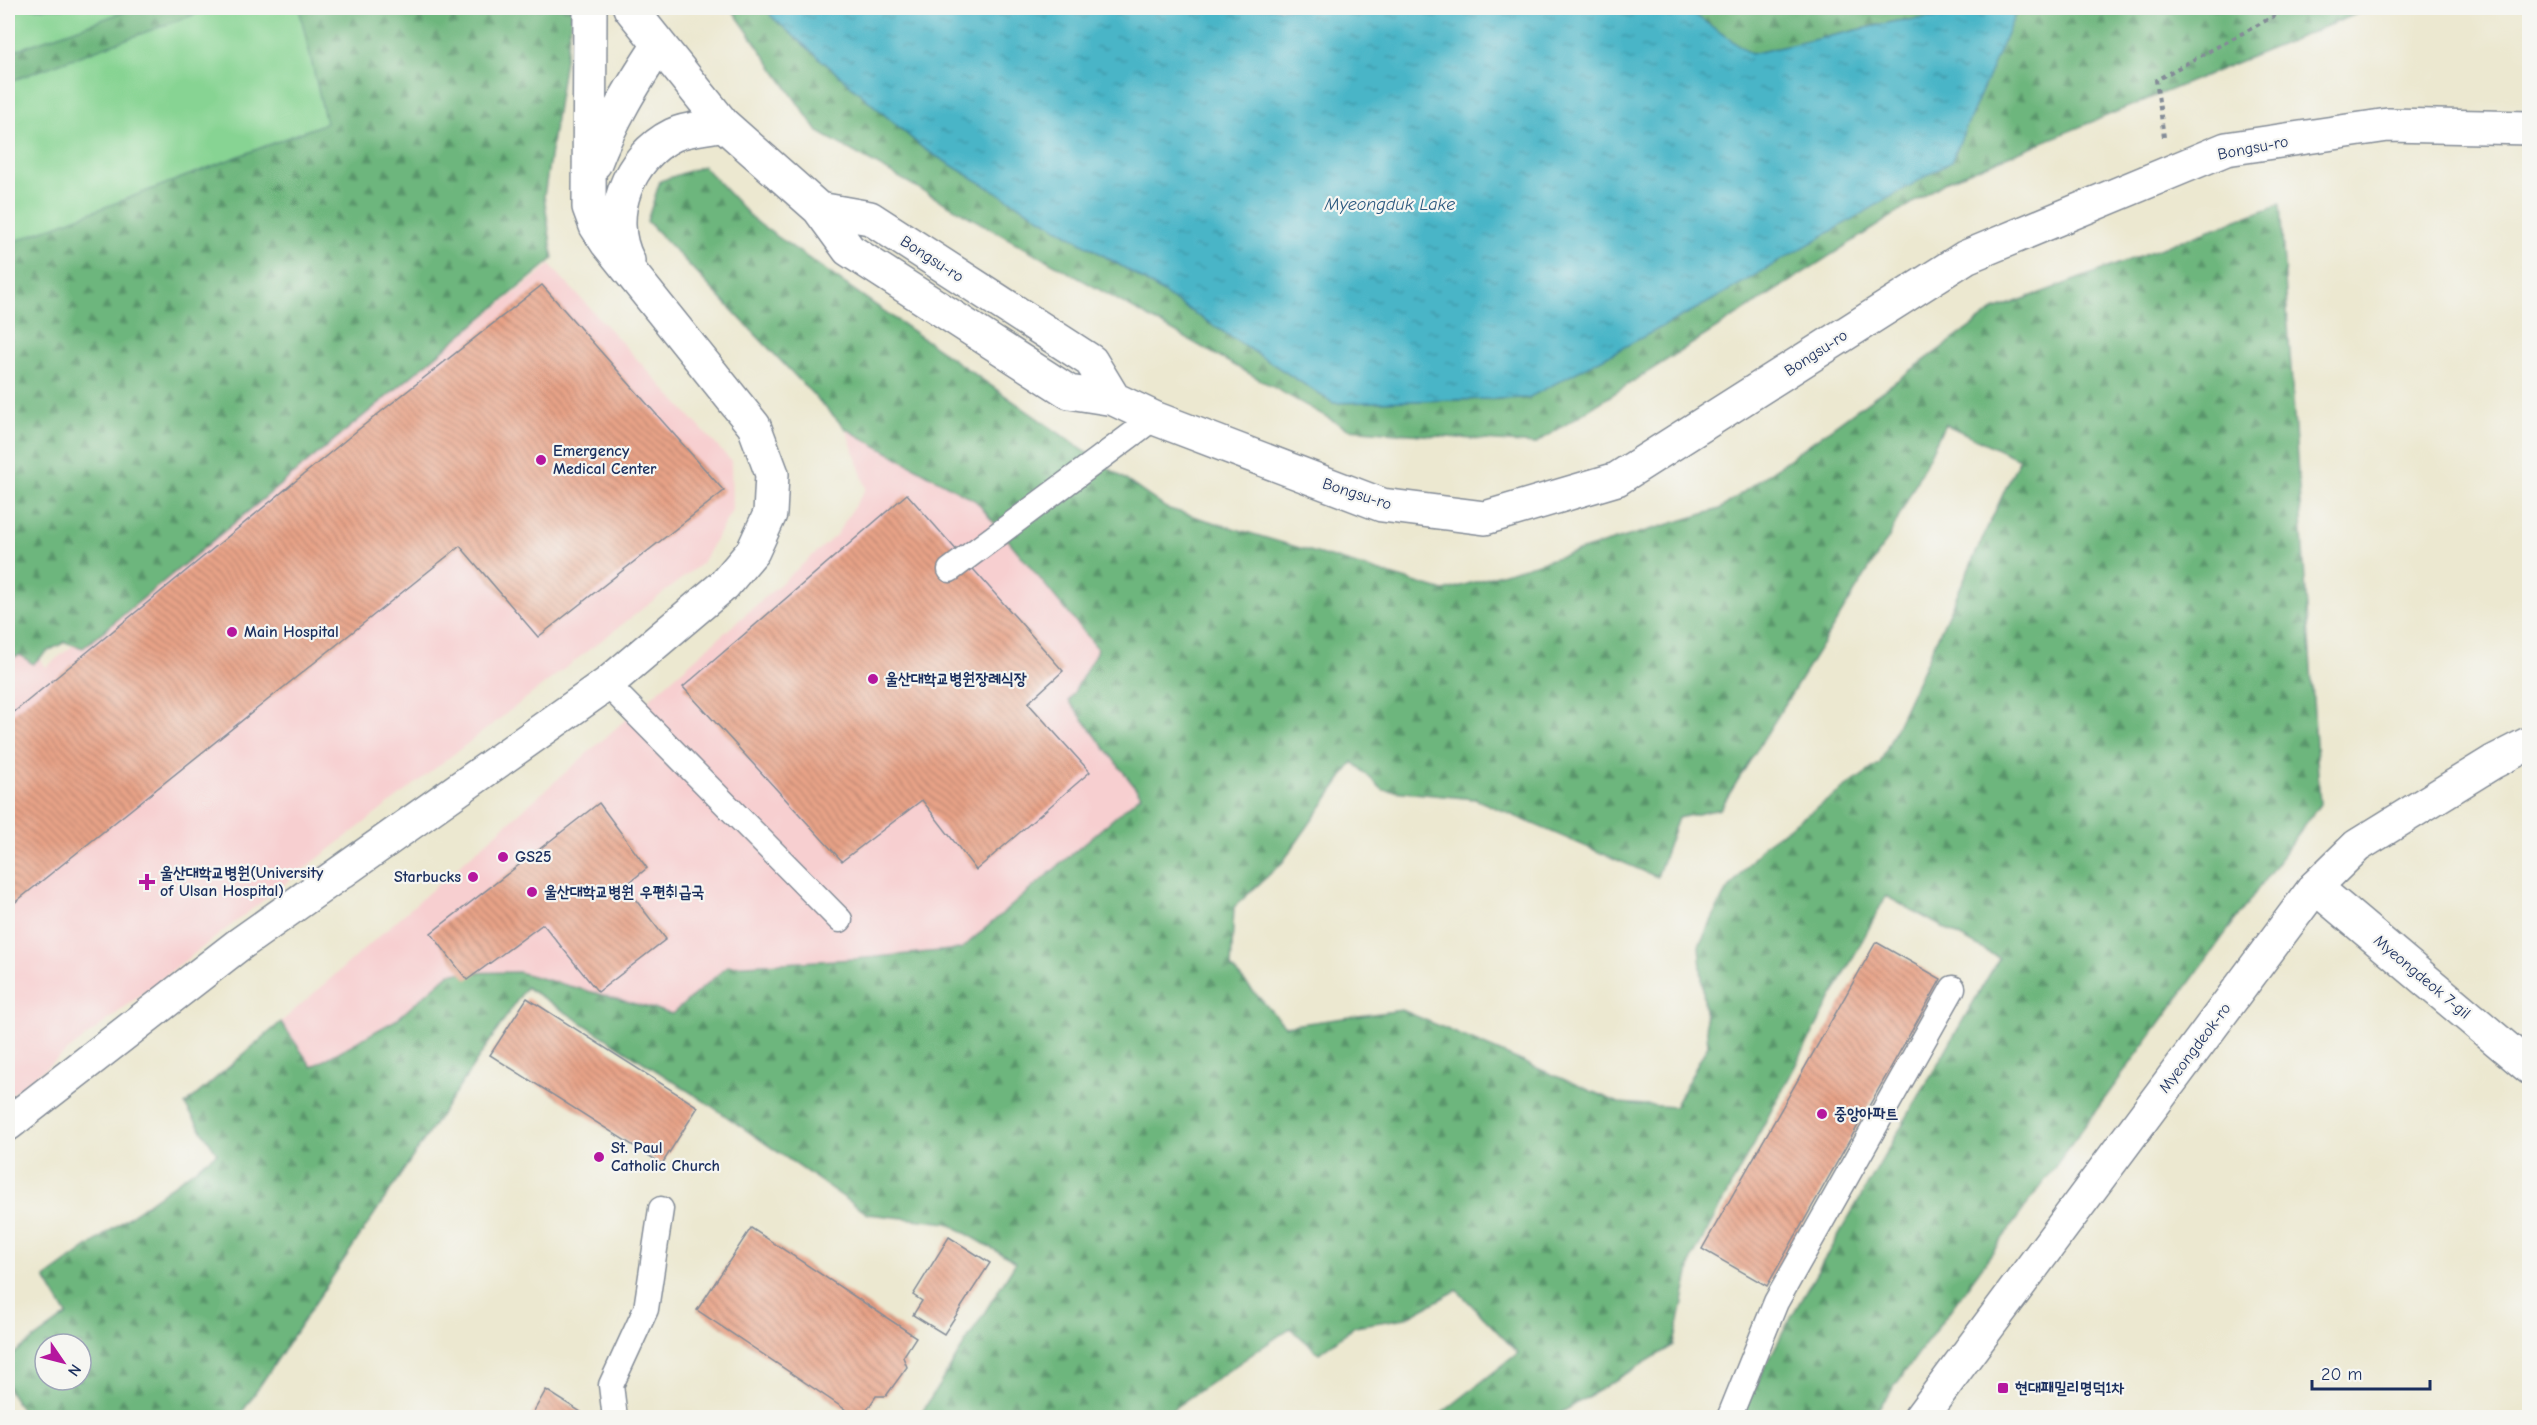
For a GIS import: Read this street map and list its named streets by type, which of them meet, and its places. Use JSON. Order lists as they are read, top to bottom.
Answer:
{
  "streets": {
    "street": ["Bongsu-ro", "Myeongdeok 7-gil", "Myeongdeok-ro"]
  },
  "crossings": [
    ["Myeongdeok 7-gil", "Myeongdeok-ro"]
  ],
  "water": ["Myeongduk Lake"],
  "places": {
    "other": [
      "Emergency Medical Center",
      "Main Hospital",
      "울산대학교병원장례식장",
      "GS25",
      "Starbucks",
      "울산대학교병원 우편취급국",
      "중앙아파트",
      "St. Paul Catholic Church"
    ],
    "health": ["울산대학교병원(University of Ulsan Hospital)"],
    "transit": ["현대패밀리명덕1차"]
  },
  "scale_bar": "20 m",
  "north": "bottom right"
}
